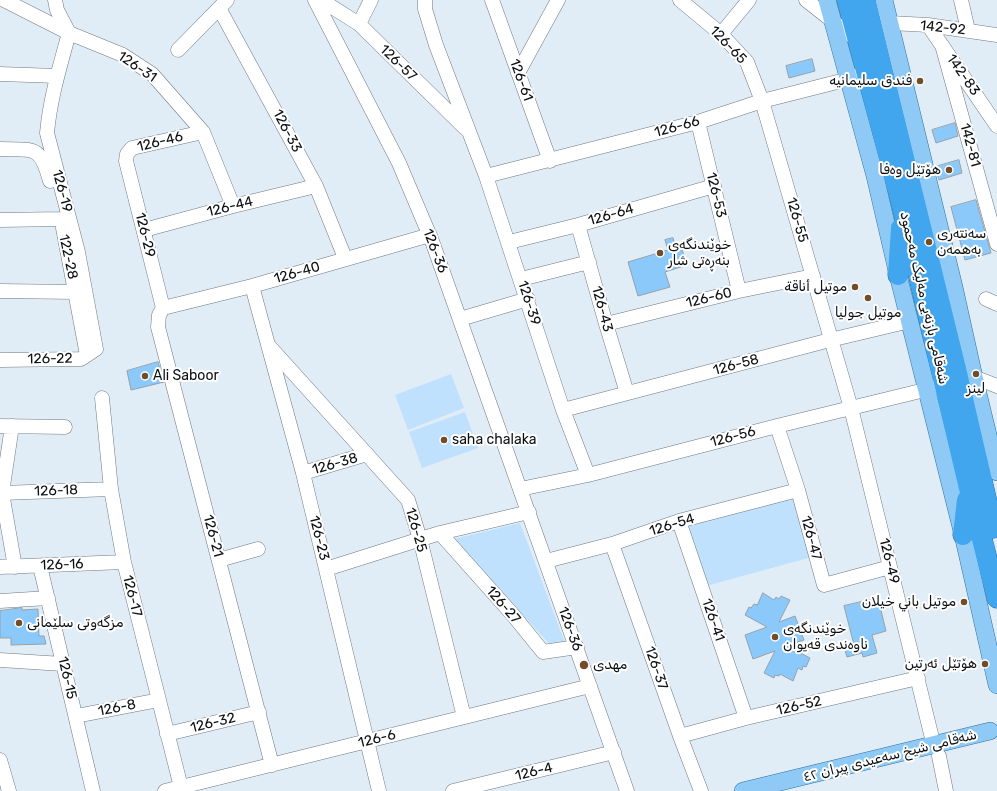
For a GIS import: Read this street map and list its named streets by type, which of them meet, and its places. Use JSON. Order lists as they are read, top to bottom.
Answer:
{
  "streets": {
    "highway": ["شەقامی بازنەیی مەلیک مەحمود"],
    "main road": ["شەقامی شیخ سەعیدی پیران ٤٢"],
    "street": [
      "142-92",
      "126-65",
      "126-57",
      "126-31",
      "142-83",
      "126-61",
      "126-66",
      "126-33",
      "126-46",
      "142-81",
      "126-19",
      "126-53",
      "126-44",
      "126-64",
      "126-55",
      "126-29",
      "126-36",
      "122-28",
      "126-40",
      "126-60",
      "126-39",
      "126-43",
      "126-22",
      "126-58",
      "126-56",
      "126-38",
      "126-18",
      "126-54",
      "126-25",
      "126-21",
      "126-23",
      "126-47",
      "126-49",
      "126-16",
      "126-17",
      "126-27",
      "126-41",
      "126-37",
      "126-15",
      "126-52",
      "126-8",
      "126-32",
      "126-6",
      "126-4"
    ]
  },
  "crossings": [
    ["142-92", "142-83"],
    ["126-65", "126-66"],
    ["126-65", "126-55"],
    ["126-57", "126-39"],
    ["126-31", "126-46"],
    ["126-31", "126-19"],
    ["126-31", "126-44"],
    ["142-83", "142-81"],
    ["126-61", "126-66"],
    ["126-66", "126-53"],
    ["126-66", "126-55"],
    ["126-66", "شەقامی بازنەیی مەلیک مەحمود"],
    ["126-66", "126-39"],
    ["126-33", "126-44"],
    ["126-33", "126-40"],
    ["126-46", "126-29"],
    ["126-19", "122-28"],
    ["126-19", "126-22"],
    ["126-53", "126-64"],
    ["126-53", "126-60"],
    ["126-44", "126-29"],
    ["126-64", "126-39"],
    ["126-64", "126-43"],
    ["126-55", "126-60"],
    ["126-55", "126-58"],
    ["126-55", "126-49"],
    ["126-29", "126-40"],
    ["126-29", "126-21"],
    ["126-36", "126-40"],
    ["126-36", "126-56"],
    ["126-36", "126-54"],
    ["126-36", "126-27"],
    ["126-36", "126-6"],
    ["126-36", "126-4"],
    ["122-28", "126-22"],
    ["126-40", "126-21"],
    ["126-40", "126-23"],
    ["126-60", "126-43"],
    ["شەقامی بازنەیی مەلیک مەحمود", "126-56"],
    ["126-39", "126-58"],
    ["126-39", "126-56"],
    ["126-43", "126-58"],
    ["126-58", "126-49"],
    ["126-56", "126-47"],
    ["126-56", "126-49"],
    ["126-38", "126-25"],
    ["126-38", "126-23"],
    ["126-18", "126-17"],
    ["126-54", "126-47"],
    ["126-54", "126-41"],
    ["126-54", "126-37"],
    ["126-25", "126-23"],
    ["126-25", "126-6"],
    ["126-21", "126-32"],
    ["126-21", "126-6"],
    ["126-23", "126-6"],
    ["126-47", "126-49"],
    ["126-49", "126-52"],
    ["126-16", "126-17"],
    ["126-16", "126-15"],
    ["126-17", "126-8"],
    ["126-17", "126-32"],
    ["126-17", "126-6"],
    ["126-41", "126-52"],
    ["126-37", "126-52"],
    ["126-15", "126-8"]
  ],
  "places": [
    "فندق سليمانيه",
    "هۆتێل وەفا",
    "سەنتەری بەهمەن",
    "خوێندنگەی بنەڕەتی شار",
    "موتيل أناقة",
    "موتيل جوليا",
    "لينز",
    "Ali Saboor",
    "saha chalaka",
    "موتيل باني خيلان",
    "مزگەوتی سلێمانی",
    "خوێندنگەی ناوەندی قەیوان",
    "هۆتێل ئەرتین",
    "مهدی"
  ]
}
